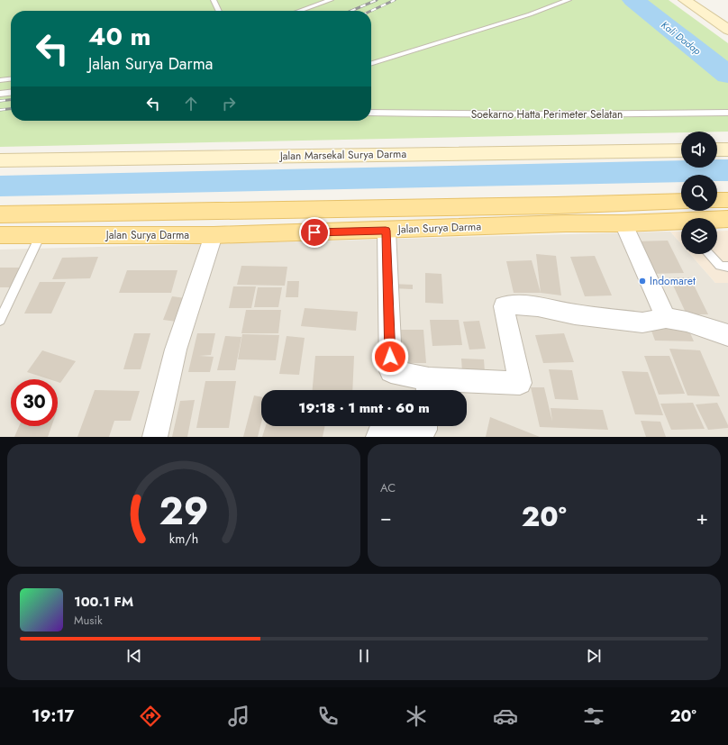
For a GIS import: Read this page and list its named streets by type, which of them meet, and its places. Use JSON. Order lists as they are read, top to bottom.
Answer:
{
  "streets": {
    "main road": ["Jalan Surya Darma"],
    "street": ["Jalan Marsekal Surya Darma"],
    "lane": ["Soekarno Hatta Perimeter Selatan"]
  },
  "water": ["Kali Dadap"],
  "places": ["Indomaret"],
  "page": {
    "turn": ["40 m", "Jalan Surya Darma"],
    "limit": "30",
    "trip": "19:18 · 1 mnt · 60 m",
    "tile": "AC",
    "heat": ["−", "20°", "+"],
    "song": ["100.1 FM", "Musik"],
    "tabs": ["19:17", "20°"],
    "gauge": ["29", "km/h"]
  }
}
